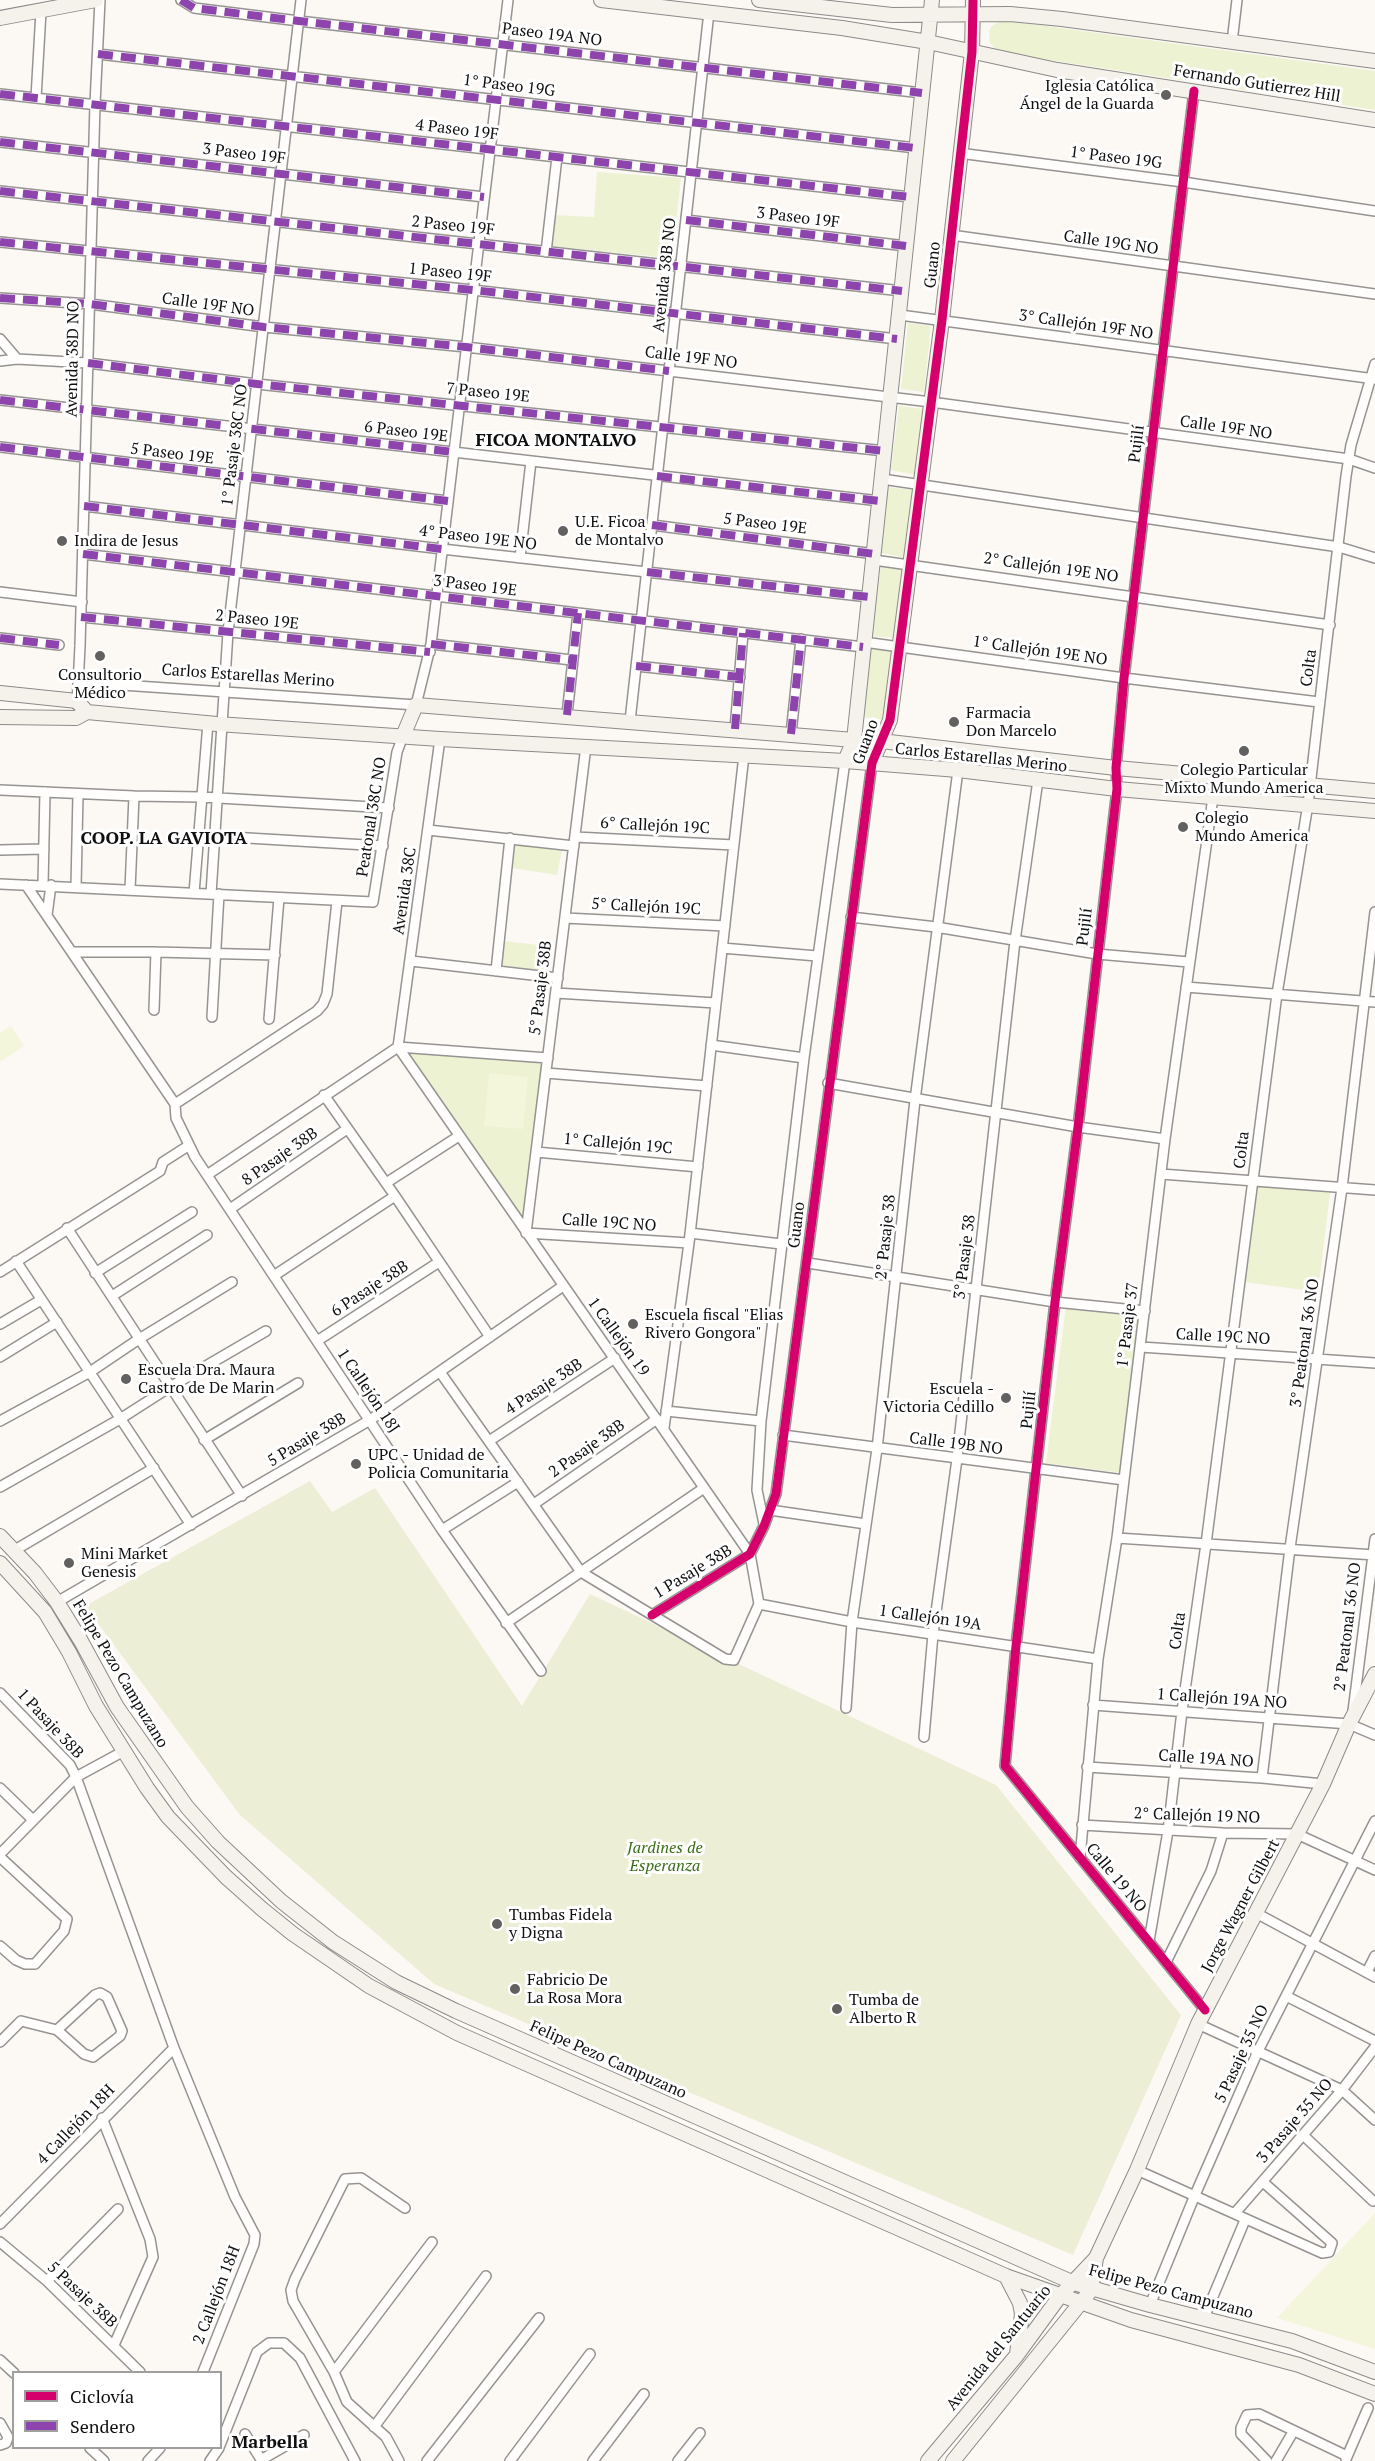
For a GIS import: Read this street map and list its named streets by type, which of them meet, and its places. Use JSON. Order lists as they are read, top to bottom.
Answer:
{
  "streets": {
    "street": [
      "Paseo 19A NO",
      "Fernando Gutierrez Hill",
      "1° Paseo 19G",
      "4 Paseo 19F",
      "3 Paseo 19F",
      "2 Paseo 19F",
      "Calle 19G NO",
      "Guano",
      "1 Paseo 19F",
      "Avenida 38B NO",
      "Calle 19F NO",
      "3° Callejón 19F NO",
      "Avenida 38D NO",
      "7 Paseo 19E",
      "6 Paseo 19E",
      "Pujilí",
      "1° Pasaje 38C NO",
      "5 Paseo 19E",
      "4° Paseo 19E NO",
      "2° Callejón 19E NO",
      "3 Paseo 19E",
      "2 Paseo 19E",
      "1° Callejón 19E NO",
      "Colta",
      "Carlos Estarellas Merino",
      "Peatonal 38C NO",
      "6° Callejón 19C",
      "Avenida 38C",
      "5° Callejón 19C",
      "5° Pasaje 38B",
      "1° Callejón 19C",
      "8 Pasaje 38B",
      "Calle 19C NO",
      "2° Pasaje 38",
      "3° Pasaje 38",
      "6 Pasaje 38B",
      "1° Pasaje 37",
      "1 Callejón 19",
      "3° Peatonal 36 NO",
      "4 Pasaje 38B",
      "1 Callejón 18J",
      "5 Pasaje 38B",
      "Calle 19B NO",
      "2 Pasaje 38B",
      "1 Pasaje 38B",
      "1 Callejón 19A",
      "2° Peatonal 36 NO",
      "Felipe Pezo Campuzano",
      "1 Callejón 19A NO",
      "Calle 19A NO",
      "2° Callejón 19 NO",
      "Calle 19 NO",
      "Jorge Wagner Gilbert",
      "5 Pasaje 35 NO",
      "3 Pasaje 35 NO",
      "4 Callejón 18H",
      "2 Callejón 18H",
      "Avenida del Santuario"
    ]
  },
  "crossings": [
    ["Paseo 19A NO", "Guano"],
    ["Paseo 19A NO", "Avenida 38B NO"],
    ["Paseo 19A NO", "1° Pasaje 38C NO"],
    ["Fernando Gutierrez Hill", "Guano"],
    ["Fernando Gutierrez Hill", "Avenida 38B NO"],
    ["Fernando Gutierrez Hill", "Pujilí"],
    ["1° Paseo 19G", "Guano"],
    ["1° Paseo 19G", "Avenida 38B NO"],
    ["1° Paseo 19G", "Avenida 38D NO"],
    ["1° Paseo 19G", "Pujilí"],
    ["1° Paseo 19G", "1° Pasaje 38C NO"],
    ["4 Paseo 19F", "Guano"],
    ["4 Paseo 19F", "Avenida 38B NO"],
    ["4 Paseo 19F", "Avenida 38D NO"],
    ["4 Paseo 19F", "1° Pasaje 38C NO"],
    ["3 Paseo 19F", "Guano"],
    ["3 Paseo 19F", "Avenida 38B NO"],
    ["3 Paseo 19F", "Avenida 38D NO"],
    ["3 Paseo 19F", "1° Pasaje 38C NO"],
    ["2 Paseo 19F", "Guano"],
    ["2 Paseo 19F", "Avenida 38B NO"],
    ["2 Paseo 19F", "Avenida 38D NO"],
    ["2 Paseo 19F", "1° Pasaje 38C NO"],
    ["Calle 19G NO", "Guano"],
    ["Calle 19G NO", "Pujilí"],
    ["Guano", "1 Paseo 19F"],
    ["Guano", "Calle 19F NO"],
    ["Guano", "3° Callejón 19F NO"],
    ["Guano", "7 Paseo 19E"],
    ["Guano", "6 Paseo 19E"],
    ["Guano", "5 Paseo 19E"],
    ["Guano", "4° Paseo 19E NO"],
    ["Guano", "2° Callejón 19E NO"],
    ["Guano", "3 Paseo 19E"],
    ["Guano", "1° Callejón 19E NO"],
    ["Guano", "Carlos Estarellas Merino"],
    ["Guano", "Calle 19C NO"],
    ["Guano", "Calle 19B NO"],
    ["1 Paseo 19F", "Avenida 38B NO"],
    ["1 Paseo 19F", "Avenida 38D NO"],
    ["1 Paseo 19F", "1° Pasaje 38C NO"],
    ["Avenida 38B NO", "Calle 19F NO"],
    ["Avenida 38B NO", "7 Paseo 19E"],
    ["Avenida 38B NO", "6 Paseo 19E"],
    ["Avenida 38B NO", "5 Paseo 19E"],
    ["Avenida 38B NO", "4° Paseo 19E NO"],
    ["Avenida 38B NO", "3 Paseo 19E"],
    ["Avenida 38B NO", "Carlos Estarellas Merino"],
    ["Calle 19F NO", "Avenida 38D NO"],
    ["Calle 19F NO", "Pujilí"],
    ["Calle 19F NO", "1° Pasaje 38C NO"],
    ["Calle 19F NO", "Colta"],
    ["3° Callejón 19F NO", "Pujilí"],
    ["3° Callejón 19F NO", "Colta"],
    ["Avenida 38D NO", "7 Paseo 19E"],
    ["Avenida 38D NO", "6 Paseo 19E"],
    ["Avenida 38D NO", "5 Paseo 19E"],
    ["Avenida 38D NO", "4° Paseo 19E NO"],
    ["Avenida 38D NO", "3 Paseo 19E"],
    ["Avenida 38D NO", "2 Paseo 19E"],
    ["Avenida 38D NO", "Carlos Estarellas Merino"],
    ["7 Paseo 19E", "1° Pasaje 38C NO"],
    ["6 Paseo 19E", "1° Pasaje 38C NO"],
    ["Pujilí", "2° Callejón 19E NO"],
    ["Pujilí", "1° Callejón 19E NO"],
    ["Pujilí", "Carlos Estarellas Merino"],
    ["Pujilí", "Calle 19B NO"],
    ["Pujilí", "1 Callejón 19A"],
    ["Pujilí", "Calle 19 NO"],
    ["1° Pasaje 38C NO", "5 Paseo 19E"],
    ["1° Pasaje 38C NO", "4° Paseo 19E NO"],
    ["1° Pasaje 38C NO", "3 Paseo 19E"],
    ["1° Pasaje 38C NO", "2 Paseo 19E"],
    ["1° Pasaje 38C NO", "Carlos Estarellas Merino"],
    ["5 Paseo 19E", "2° Callejón 19E NO"],
    ["2° Callejón 19E NO", "Colta"],
    ["3 Paseo 19E", "1° Callejón 19E NO"],
    ["1° Callejón 19E NO", "Colta"],
    ["Colta", "Carlos Estarellas Merino"],
    ["Colta", "Calle 19C NO"],
    ["Colta", "1 Callejón 19A NO"],
    ["Colta", "Calle 19A NO"],
    ["Colta", "2° Callejón 19 NO"],
    ["Colta", "Calle 19 NO"],
    ["Carlos Estarellas Merino", "Peatonal 38C NO"],
    ["Carlos Estarellas Merino", "Avenida 38C"],
    ["Carlos Estarellas Merino", "5° Pasaje 38B"],
    ["Carlos Estarellas Merino", "2° Pasaje 38"],
    ["Carlos Estarellas Merino", "3° Pasaje 38"],
    ["Carlos Estarellas Merino", "1° Pasaje 37"],
    ["6° Callejón 19C", "Avenida 38C"],
    ["6° Callejón 19C", "5° Pasaje 38B"],
    ["Avenida 38C", "1 Callejón 19"],
    ["5° Callejón 19C", "5° Pasaje 38B"],
    ["5° Pasaje 38B", "1° Callejón 19C"],
    ["5° Pasaje 38B", "Calle 19C NO"],
    ["5° Pasaje 38B", "1 Callejón 19"],
    ["8 Pasaje 38B", "1 Callejón 18J"],
    ["Calle 19C NO", "1° Pasaje 37"],
    ["Calle 19C NO", "1 Callejón 19"],
    ["Calle 19C NO", "3° Peatonal 36 NO"],
    ["2° Pasaje 38", "Calle 19B NO"],
    ["2° Pasaje 38", "1 Callejón 19A"],
    ["3° Pasaje 38", "Calle 19B NO"],
    ["3° Pasaje 38", "1 Callejón 19A"],
    ["6 Pasaje 38B", "1 Callejón 18J"],
    ["1° Pasaje 37", "Calle 19B NO"],
    ["1° Pasaje 37", "1 Callejón 19A"],
    ["1° Pasaje 37", "1 Callejón 19A NO"],
    ["1° Pasaje 37", "Calle 19A NO"],
    ["1° Pasaje 37", "2° Callejón 19 NO"],
    ["1° Pasaje 37", "Calle 19 NO"],
    ["1 Callejón 19", "4 Pasaje 38B"],
    ["1 Callejón 19", "5 Pasaje 38B"],
    ["1 Callejón 19", "2 Pasaje 38B"],
    ["1 Callejón 19", "1 Pasaje 38B"],
    ["1 Callejón 19", "1 Callejón 19A"],
    ["3° Peatonal 36 NO", "1 Callejón 19A NO"],
    ["3° Peatonal 36 NO", "Calle 19A NO"],
    ["1 Callejón 18J", "5 Pasaje 38B"],
    ["5 Pasaje 38B", "Felipe Pezo Campuzano"],
    ["1 Pasaje 38B", "4 Callejón 18H"],
    ["1 Pasaje 38B", "2 Callejón 18H"],
    ["2° Peatonal 36 NO", "1 Callejón 19A NO"],
    ["2° Peatonal 36 NO", "Jorge Wagner Gilbert"],
    ["Felipe Pezo Campuzano", "Jorge Wagner Gilbert"],
    ["Felipe Pezo Campuzano", "5 Pasaje 35 NO"],
    ["Felipe Pezo Campuzano", "Avenida del Santuario"],
    ["1 Callejón 19A NO", "Jorge Wagner Gilbert"],
    ["Calle 19A NO", "Jorge Wagner Gilbert"],
    ["2° Callejón 19 NO", "Jorge Wagner Gilbert"],
    ["2° Callejón 19 NO", "5 Pasaje 35 NO"],
    ["Calle 19 NO", "Jorge Wagner Gilbert"],
    ["Jorge Wagner Gilbert", "Avenida del Santuario"]
  ],
  "districts": ["FICOA MONTALVO", "COOP. LA GAVIOTA", "Marbella"],
  "parks": ["Jardines de Esperanza"],
  "places": [
    "Iglesia Católica Ángel de la Guarda",
    "U.E. Ficoa de Montalvo",
    "Indira de Jesus",
    "Consultorio Médico",
    "Farmacia Don Marcelo",
    "Colegio Particular Mixto Mundo America",
    "Colegio Mundo America",
    "Escuela fiscal \"Elias Rivero Gongora\"",
    "Escuela Dra. Maura Castro de De Marin",
    "Escuela - Victoria Cedillo",
    "UPC - Unidad de Policia Comunitaria",
    "Mini Market Genesis",
    "Tumbas Fidela y Digna",
    "Fabricio De La Rosa Mora",
    "Tumba de Alberto R"
  ],
  "legend": ["Ciclovía", "Sendero"]
}
